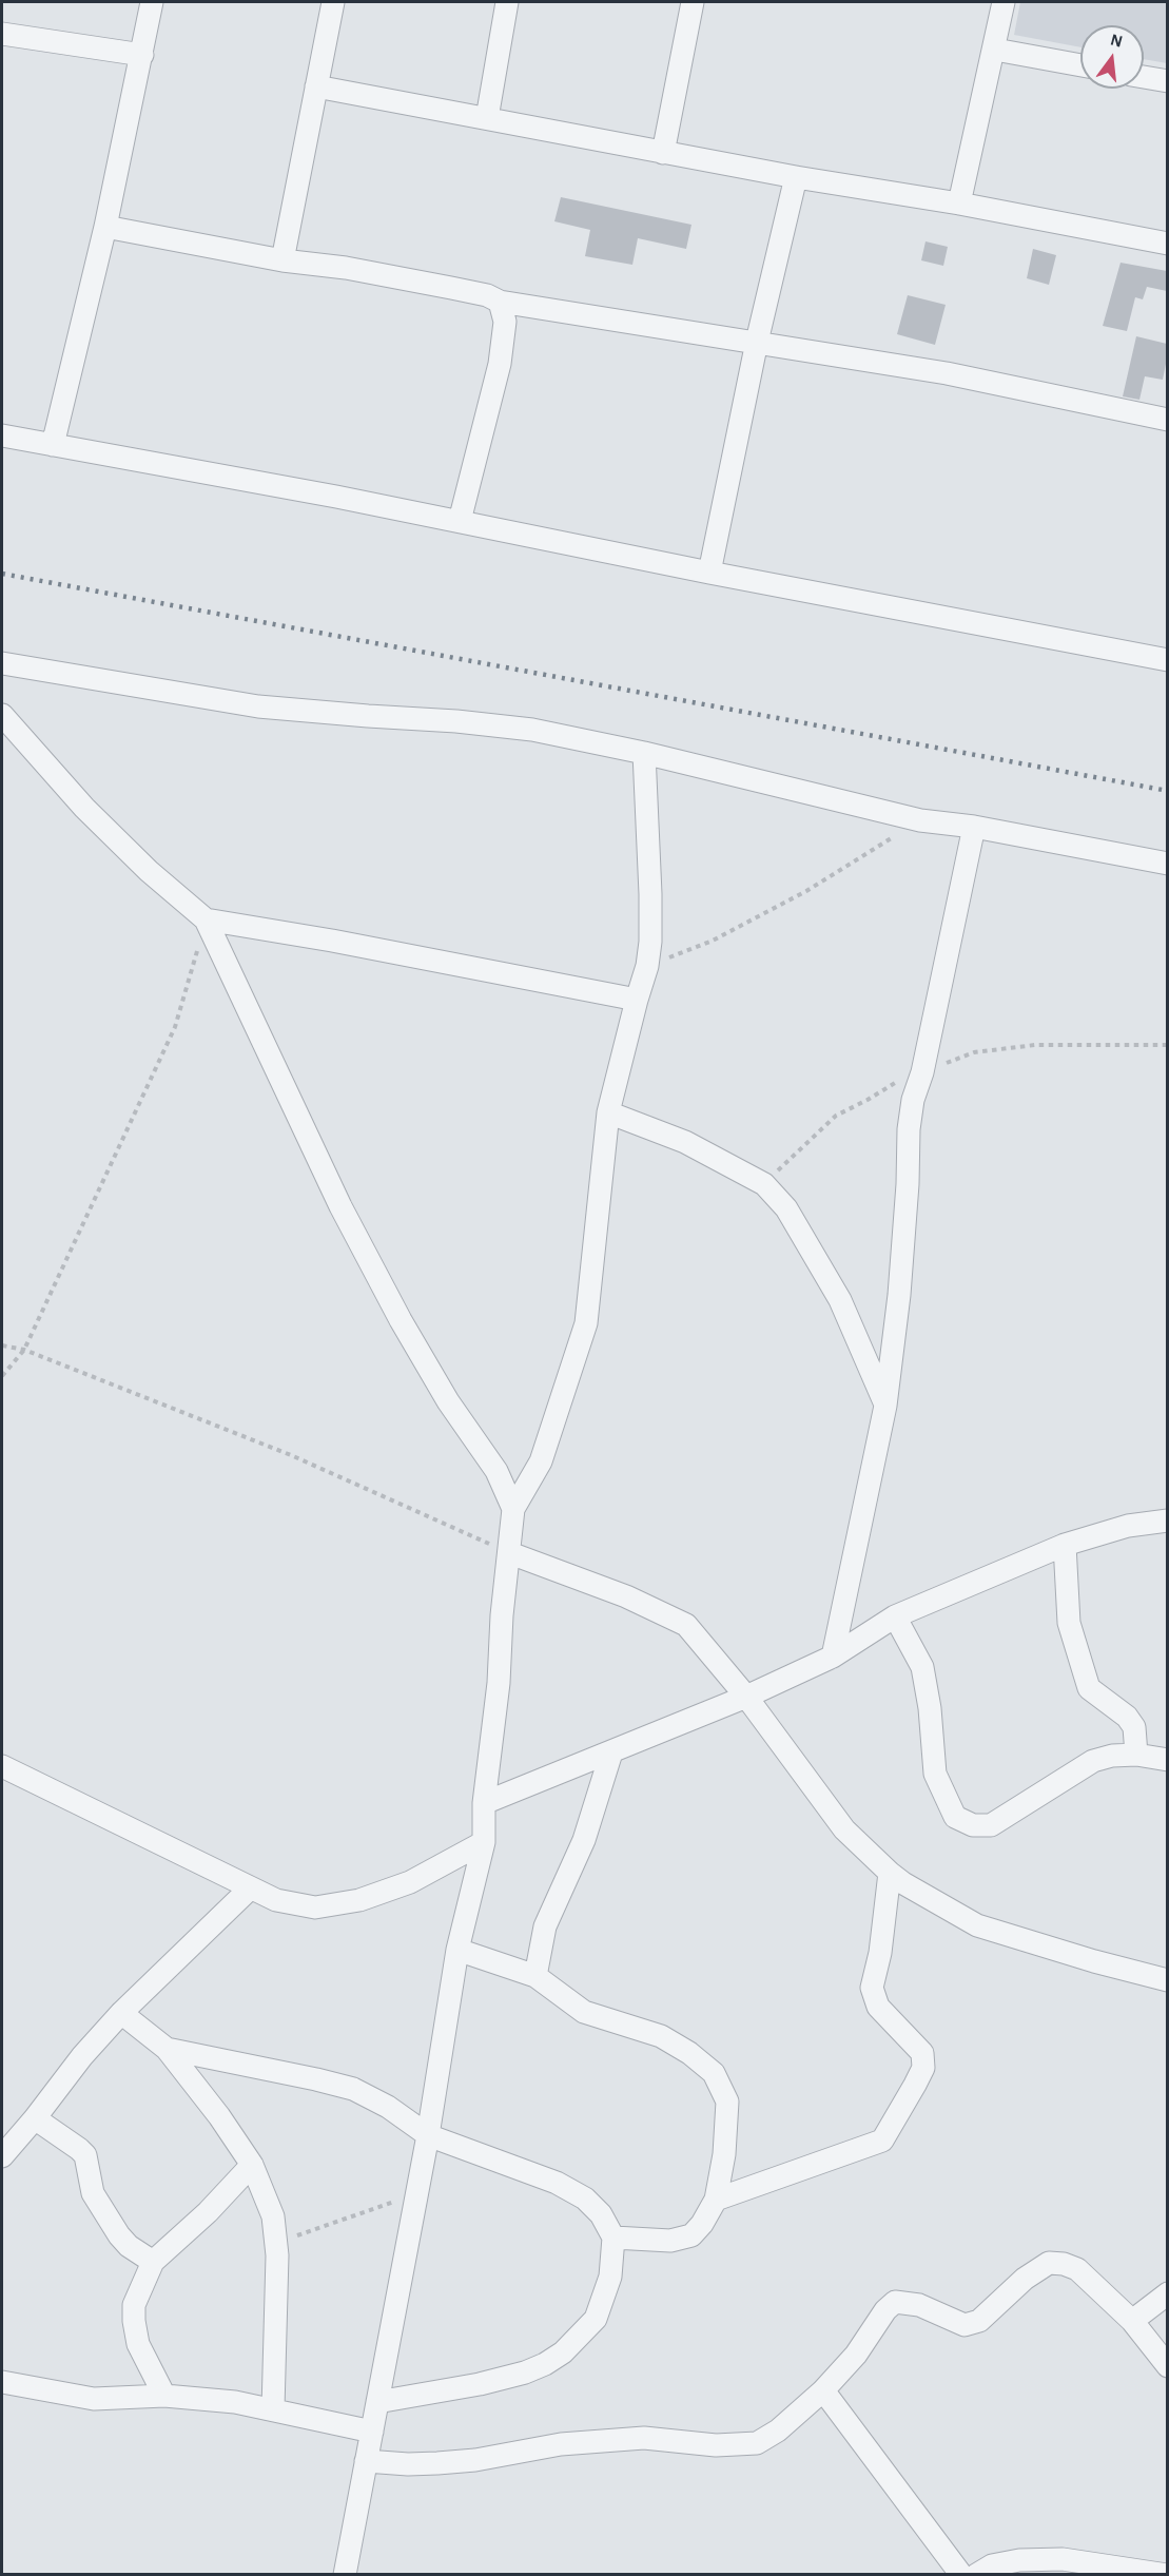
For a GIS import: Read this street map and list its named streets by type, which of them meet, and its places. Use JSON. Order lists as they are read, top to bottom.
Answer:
{
  "north": "top"
}
